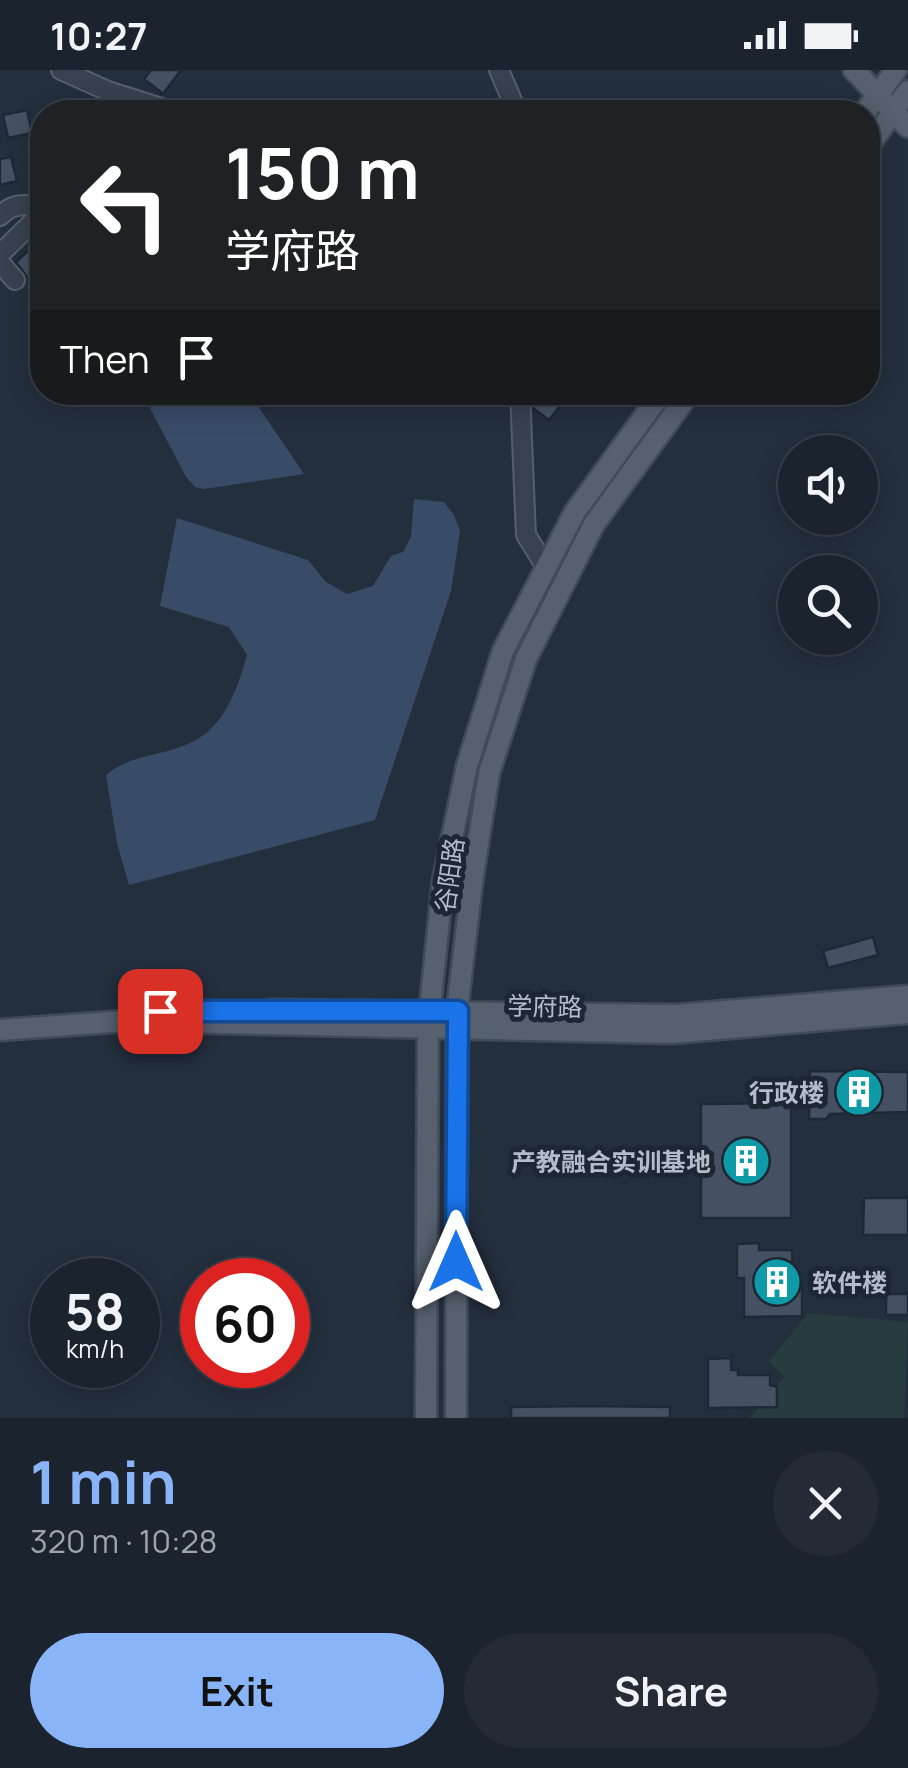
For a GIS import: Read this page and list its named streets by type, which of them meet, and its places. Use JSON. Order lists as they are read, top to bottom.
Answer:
{
  "streets": {
    "main road": ["谷阳路", "学府路"]
  },
  "crossings": [
    ["谷阳路", "学府路"]
  ],
  "places": {
    "building": ["行政楼", "产教融合实训基地", "软件楼"]
  },
  "page": {
    "status": "10:27",
    "turn": ["150 m", "学府路"],
    "then": "Then",
    "speed": "58 km/h",
    "limit": "60",
    "heading": ["1 min", "320 m · 10:28"],
    "buttons": ["Exit", "Share"]
  }
}
